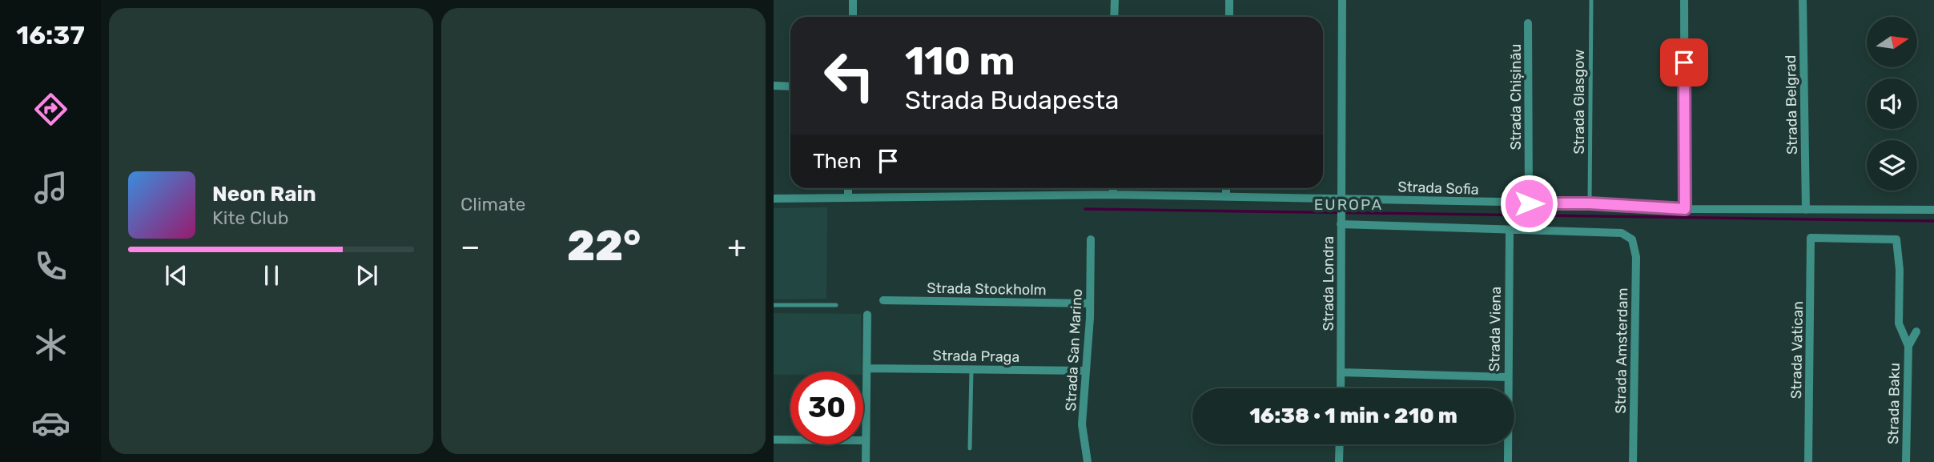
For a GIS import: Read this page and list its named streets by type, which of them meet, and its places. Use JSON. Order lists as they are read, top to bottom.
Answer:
{
  "streets": {
    "street": [
      "Strada Chișinău",
      "Strada Belgrad",
      "Strada Sofia",
      "Strada Londra",
      "Strada Stockholm",
      "Strada Viena",
      "Strada San Marino",
      "Strada Vatican",
      "Strada Amsterdam",
      "Strada Praga",
      "Strada Baku"
    ],
    "lane": ["Strada Glasgow"]
  },
  "crossings": [
    ["Strada Chișinău", "Strada Sofia"],
    ["Strada Glasgow", "Strada Sofia"],
    ["Strada Belgrad", "Strada Sofia"],
    ["Strada Sofia", "Strada Londra"],
    ["Strada Stockholm", "Strada San Marino"],
    ["Strada Viena", "Strada Amsterdam"],
    ["Strada San Marino", "Strada Praga"],
    ["Strada Vatican", "Strada Baku"]
  ],
  "districts": ["EUROPA"],
  "north": "right",
  "page": {
    "tabs": "16:37",
    "tile": "Climate",
    "turn": ["110 m", "Strada Budapesta"],
    "then": "Then",
    "song": ["Neon Rain", "Kite Club"],
    "heat": ["−", "22°", "+"],
    "limit": "30",
    "trip": "16:38 · 1 min · 210 m"
  }
}
